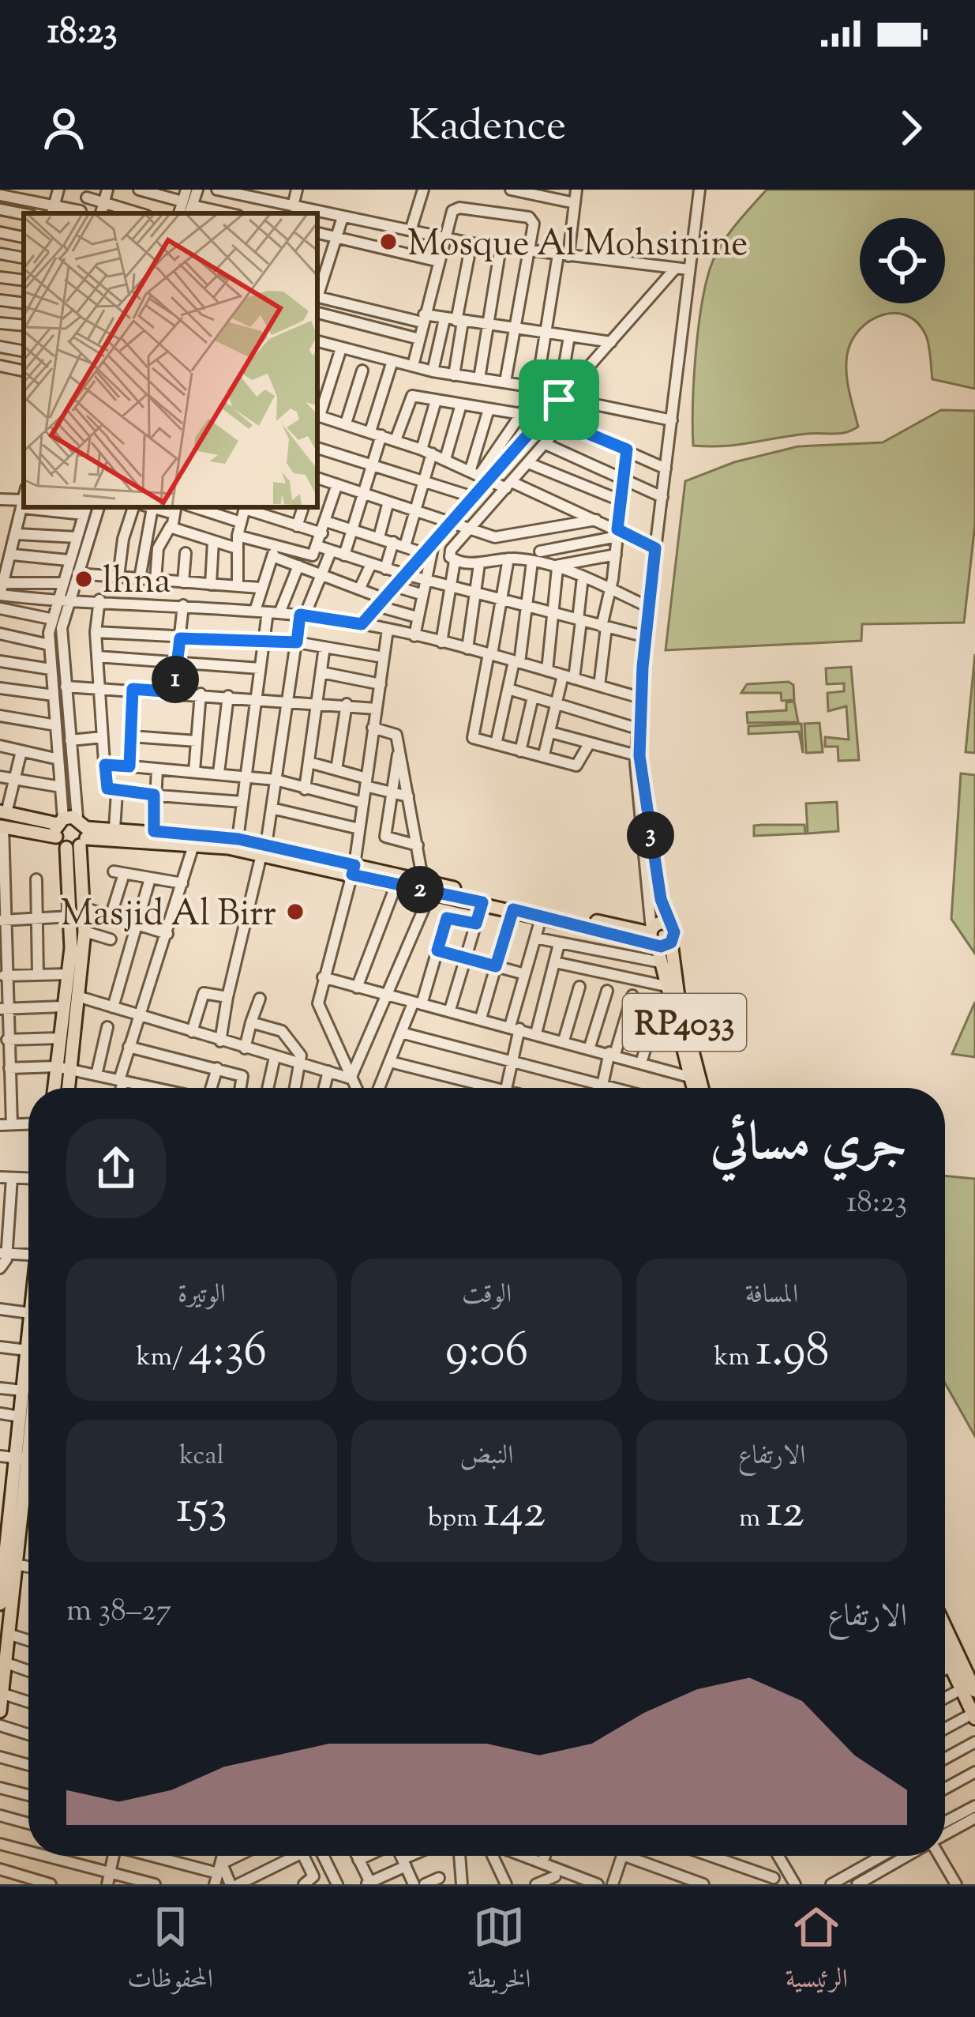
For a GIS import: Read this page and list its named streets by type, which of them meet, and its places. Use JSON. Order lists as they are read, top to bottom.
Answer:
{
  "streets": {
    "main road": ["RP4033"]
  },
  "places": ["Mosque Al Mohsinine", "lhna", "Masjid Al Birr"],
  "page": {
    "status": "18:23",
    "header": "Kadence",
    "pins": ["1", "3", "2"],
    "heading": ["جري مسائي", "18:23"],
    "stats": [
      ["المسافة", "1.98 km"],
      ["الوقت", "9:06"],
      ["الوتيرة", "4:36 /km"],
      ["الارتفاع", "12 m"],
      ["النبض", "142 bpm"],
      ["kcal", "153"]
    ],
    "chart": ["الارتفاع", "27–38 m"],
    "tabs": ["الرئيسية", "الخريطة", "المحفوظات"]
  }
}
